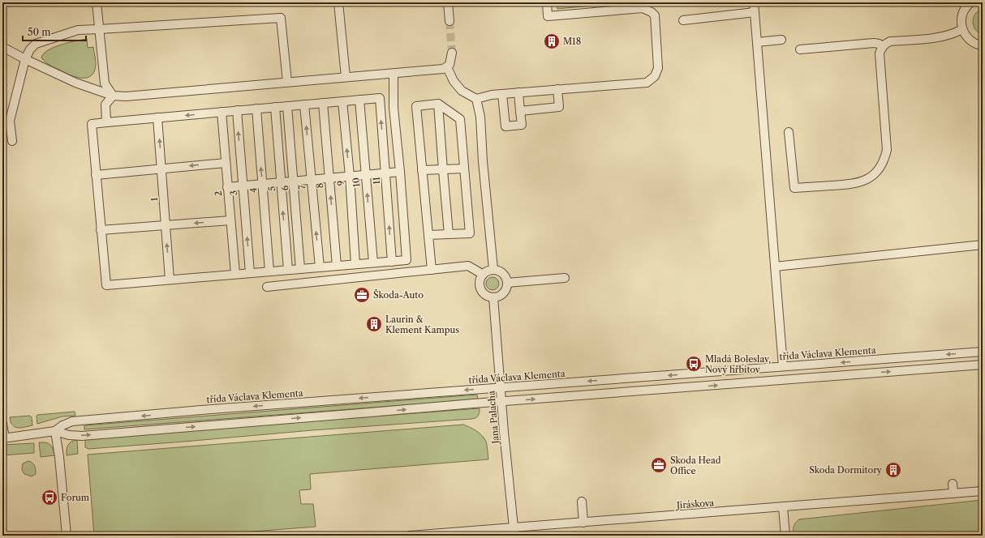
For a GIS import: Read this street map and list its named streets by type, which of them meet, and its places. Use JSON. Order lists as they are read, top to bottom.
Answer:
{
  "streets": {
    "street": [
      "11",
      "10",
      "9",
      "8",
      "7",
      "6",
      "5",
      "4",
      "3",
      "2",
      "1",
      "třída Václava Klementa",
      "Jana Palacha",
      "Jiráskova"
    ]
  },
  "crossings": [
    ["11", "10"],
    ["třída Václava Klementa", "Jana Palacha"],
    ["Jana Palacha", "Jiráskova"]
  ],
  "one_way": [
    "8",
    "7",
    "5",
    "4",
    "3",
    "1"
  ],
  "places": {
    "building": ["M18", "Laurin & Klement Kampus", "Skoda Dormitory"],
    "office": ["Škoda-Auto", "Skoda Head Office"],
    "bus stop": ["Mladá Boleslav, Nový hřbitov", "Forum"]
  },
  "scale_bar": "50 m"
}
